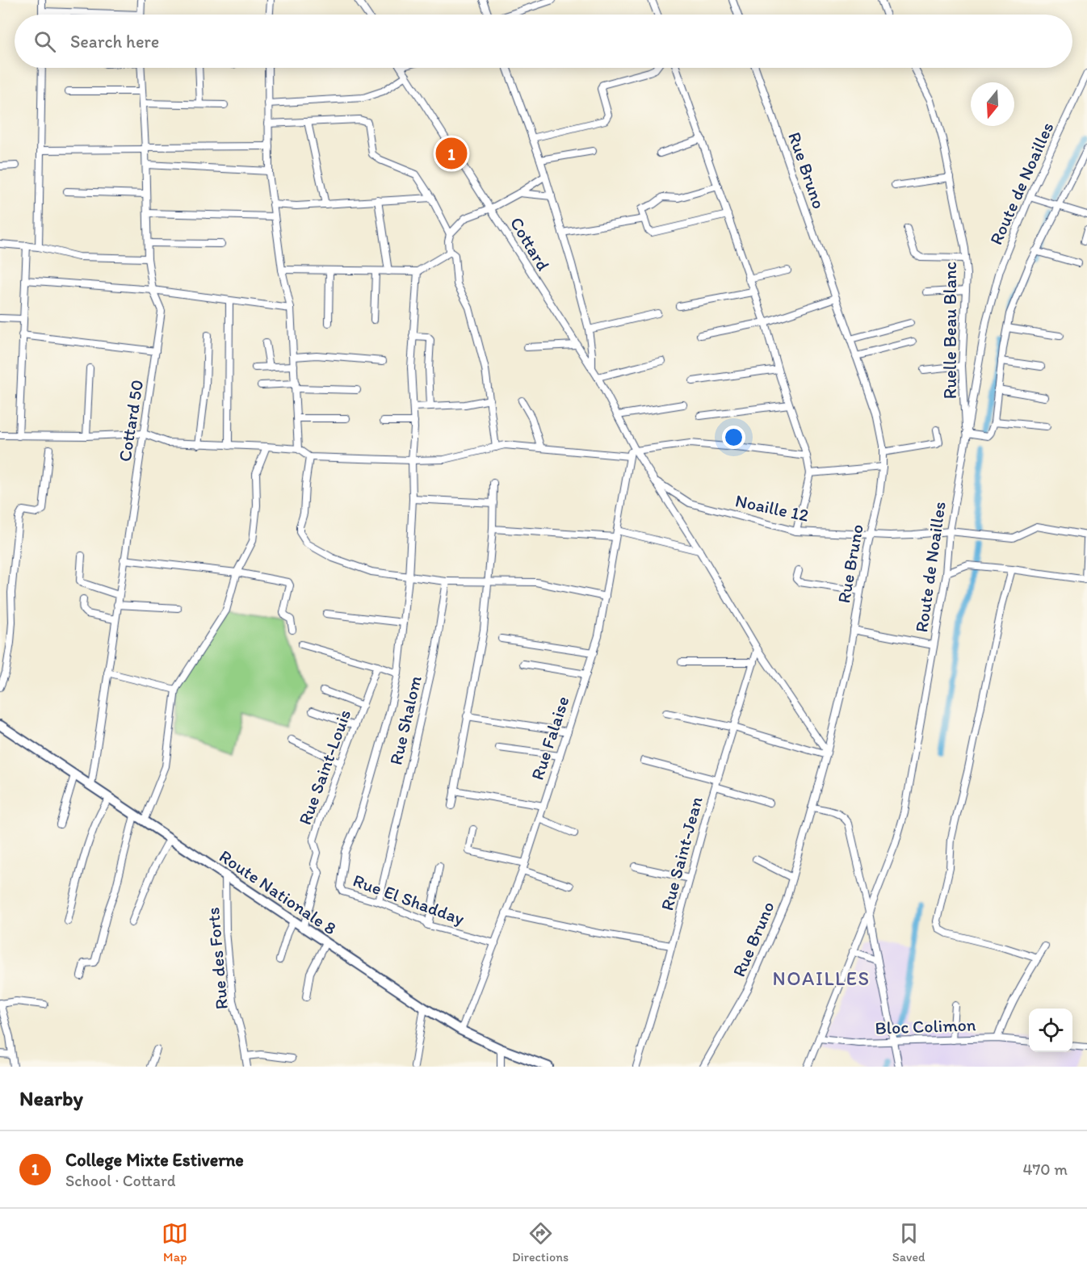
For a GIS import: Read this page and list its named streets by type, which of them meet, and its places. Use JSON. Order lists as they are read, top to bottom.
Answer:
{
  "streets": {
    "main road": ["Route Nationale 8"],
    "street": [
      "Rue Bruno",
      "Route de Noailles",
      "Cottard",
      "Ruelle Beau Blanc",
      "Cottard 50",
      "Noaille 12",
      "Rue Shalom",
      "Rue Falaise",
      "Rue Saint-Louis",
      "Rue Saint-Jean",
      "Rue El Shadday",
      "Rue des Forts",
      "Bloc Colimon"
    ]
  },
  "crossings": [
    ["Rue Bruno", "Cottard"],
    ["Rue Bruno", "Noaille 12"],
    ["Route de Noailles", "Ruelle Beau Blanc"],
    ["Route de Noailles", "Noaille 12"],
    ["Route de Noailles", "Bloc Colimon"],
    ["Cottard", "Noaille 12"],
    ["Cottard", "Rue Falaise"],
    ["Cottard", "Rue Saint-Jean"],
    ["Cottard 50", "Route Nationale 8"],
    ["Rue Shalom", "Rue El Shadday"],
    ["Rue Falaise", "Route Nationale 8"],
    ["Rue Falaise", "Rue El Shadday"],
    ["Rue Saint-Louis", "Route Nationale 8"],
    ["Route Nationale 8", "Rue des Forts"]
  ],
  "districts": ["NOAILLES"],
  "north": "bottom",
  "page": {
    "search": "Search here",
    "pins": "1",
    "heading": "Nearby",
    "list": [
      {
        "mark": "1",
        "name": "College Mixte Estiverne",
        "note": "School · Cottard",
        "value": "470 m"
      }
    ],
    "nav": ["Map", "Directions", "Saved"]
  }
}
